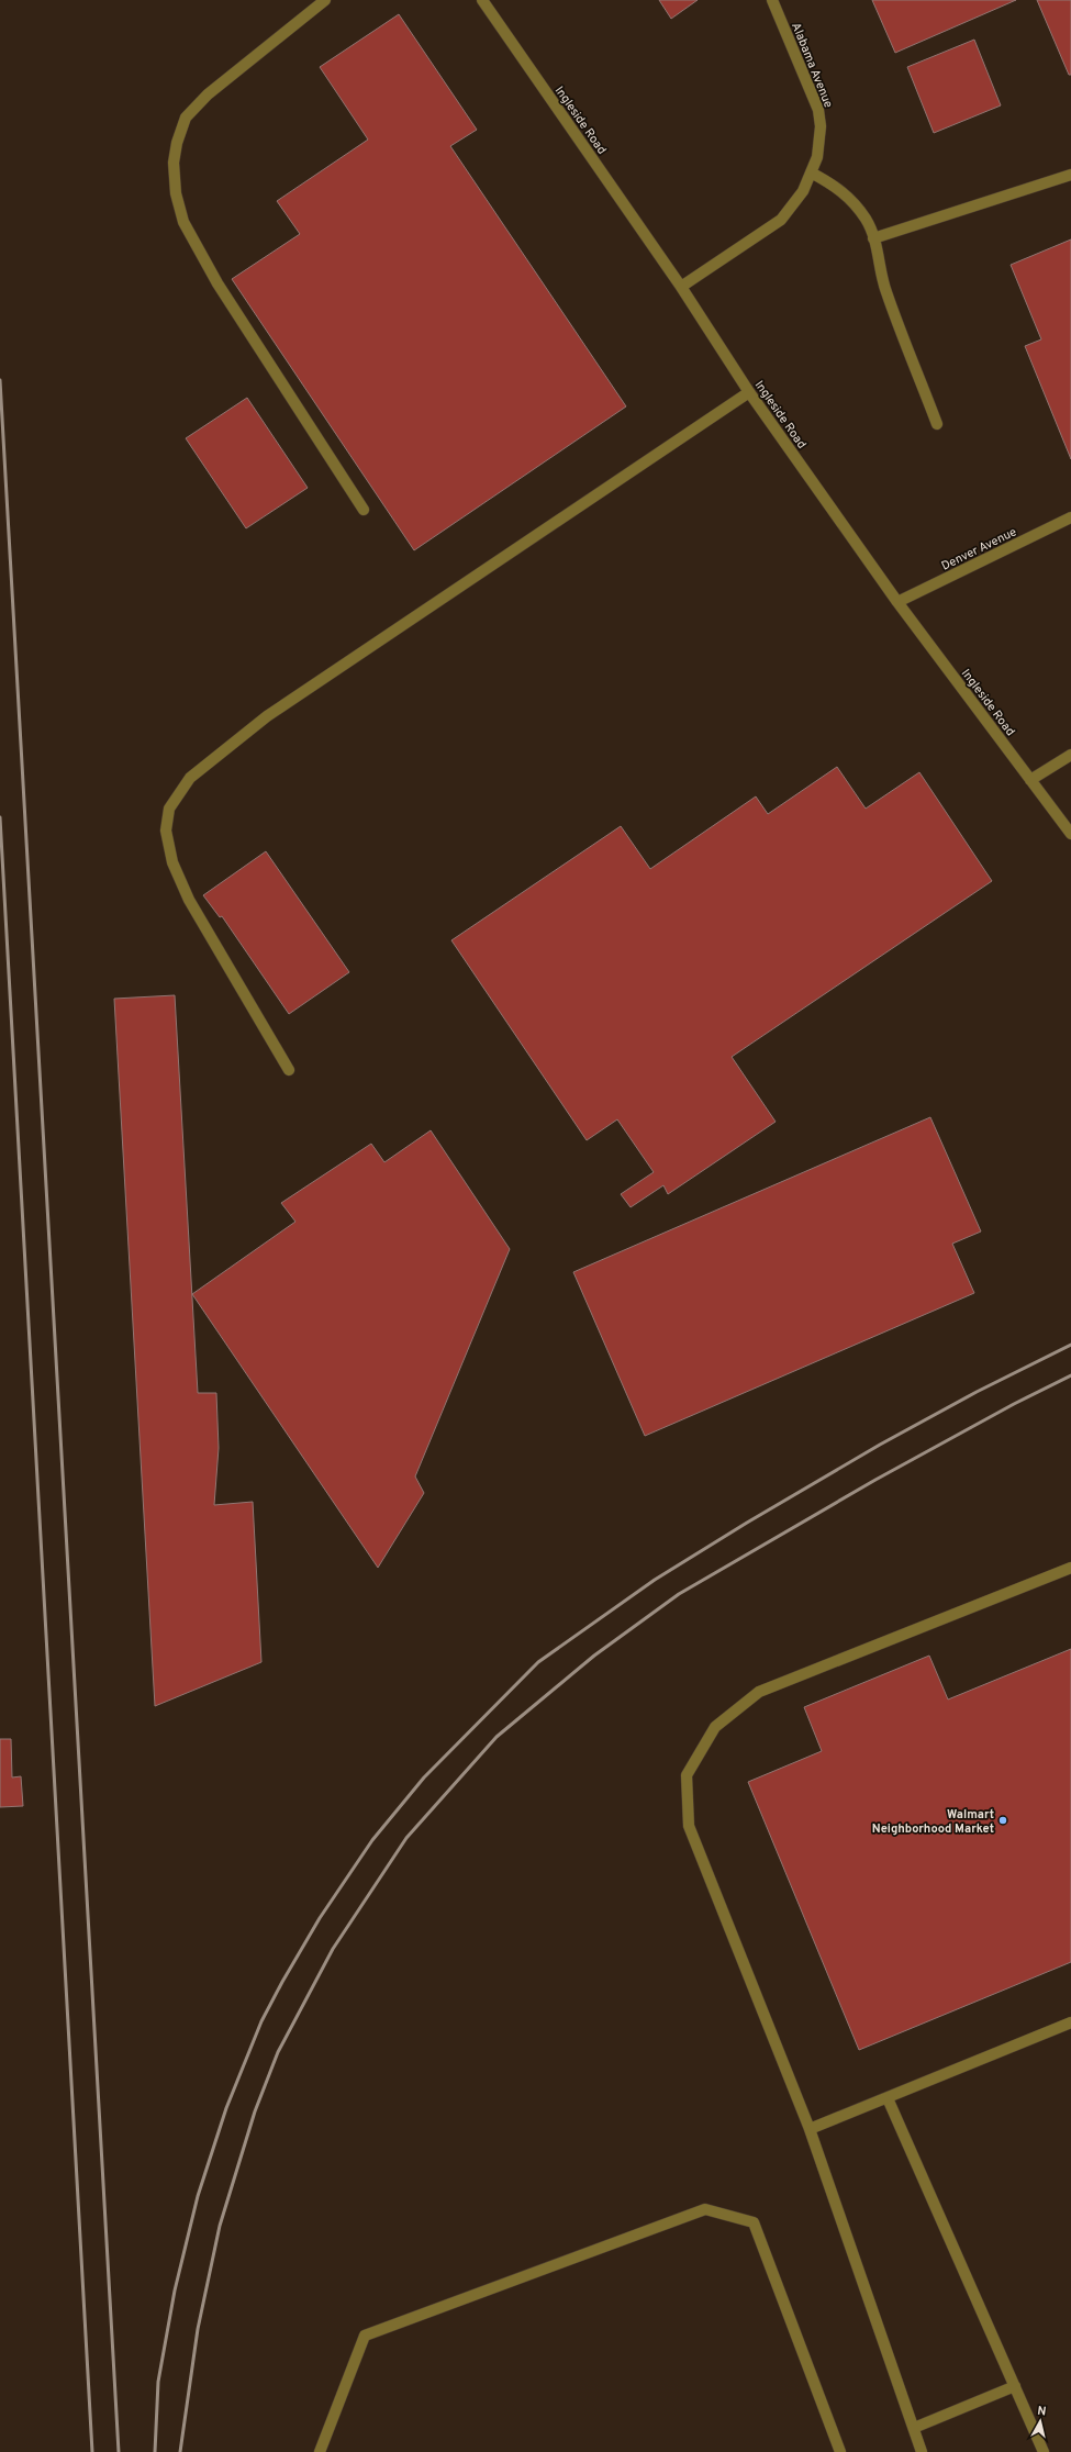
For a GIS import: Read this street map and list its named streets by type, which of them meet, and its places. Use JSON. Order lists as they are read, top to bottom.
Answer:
{
  "streets": {
    "street": ["Alabama Avenue", "Ingleside Road", "Denver Avenue"]
  },
  "crossings": [
    ["Alabama Avenue", "Ingleside Road"],
    ["Ingleside Road", "Denver Avenue"]
  ],
  "places": ["Walmart Neighborhood Market"],
  "north": "top"
}
